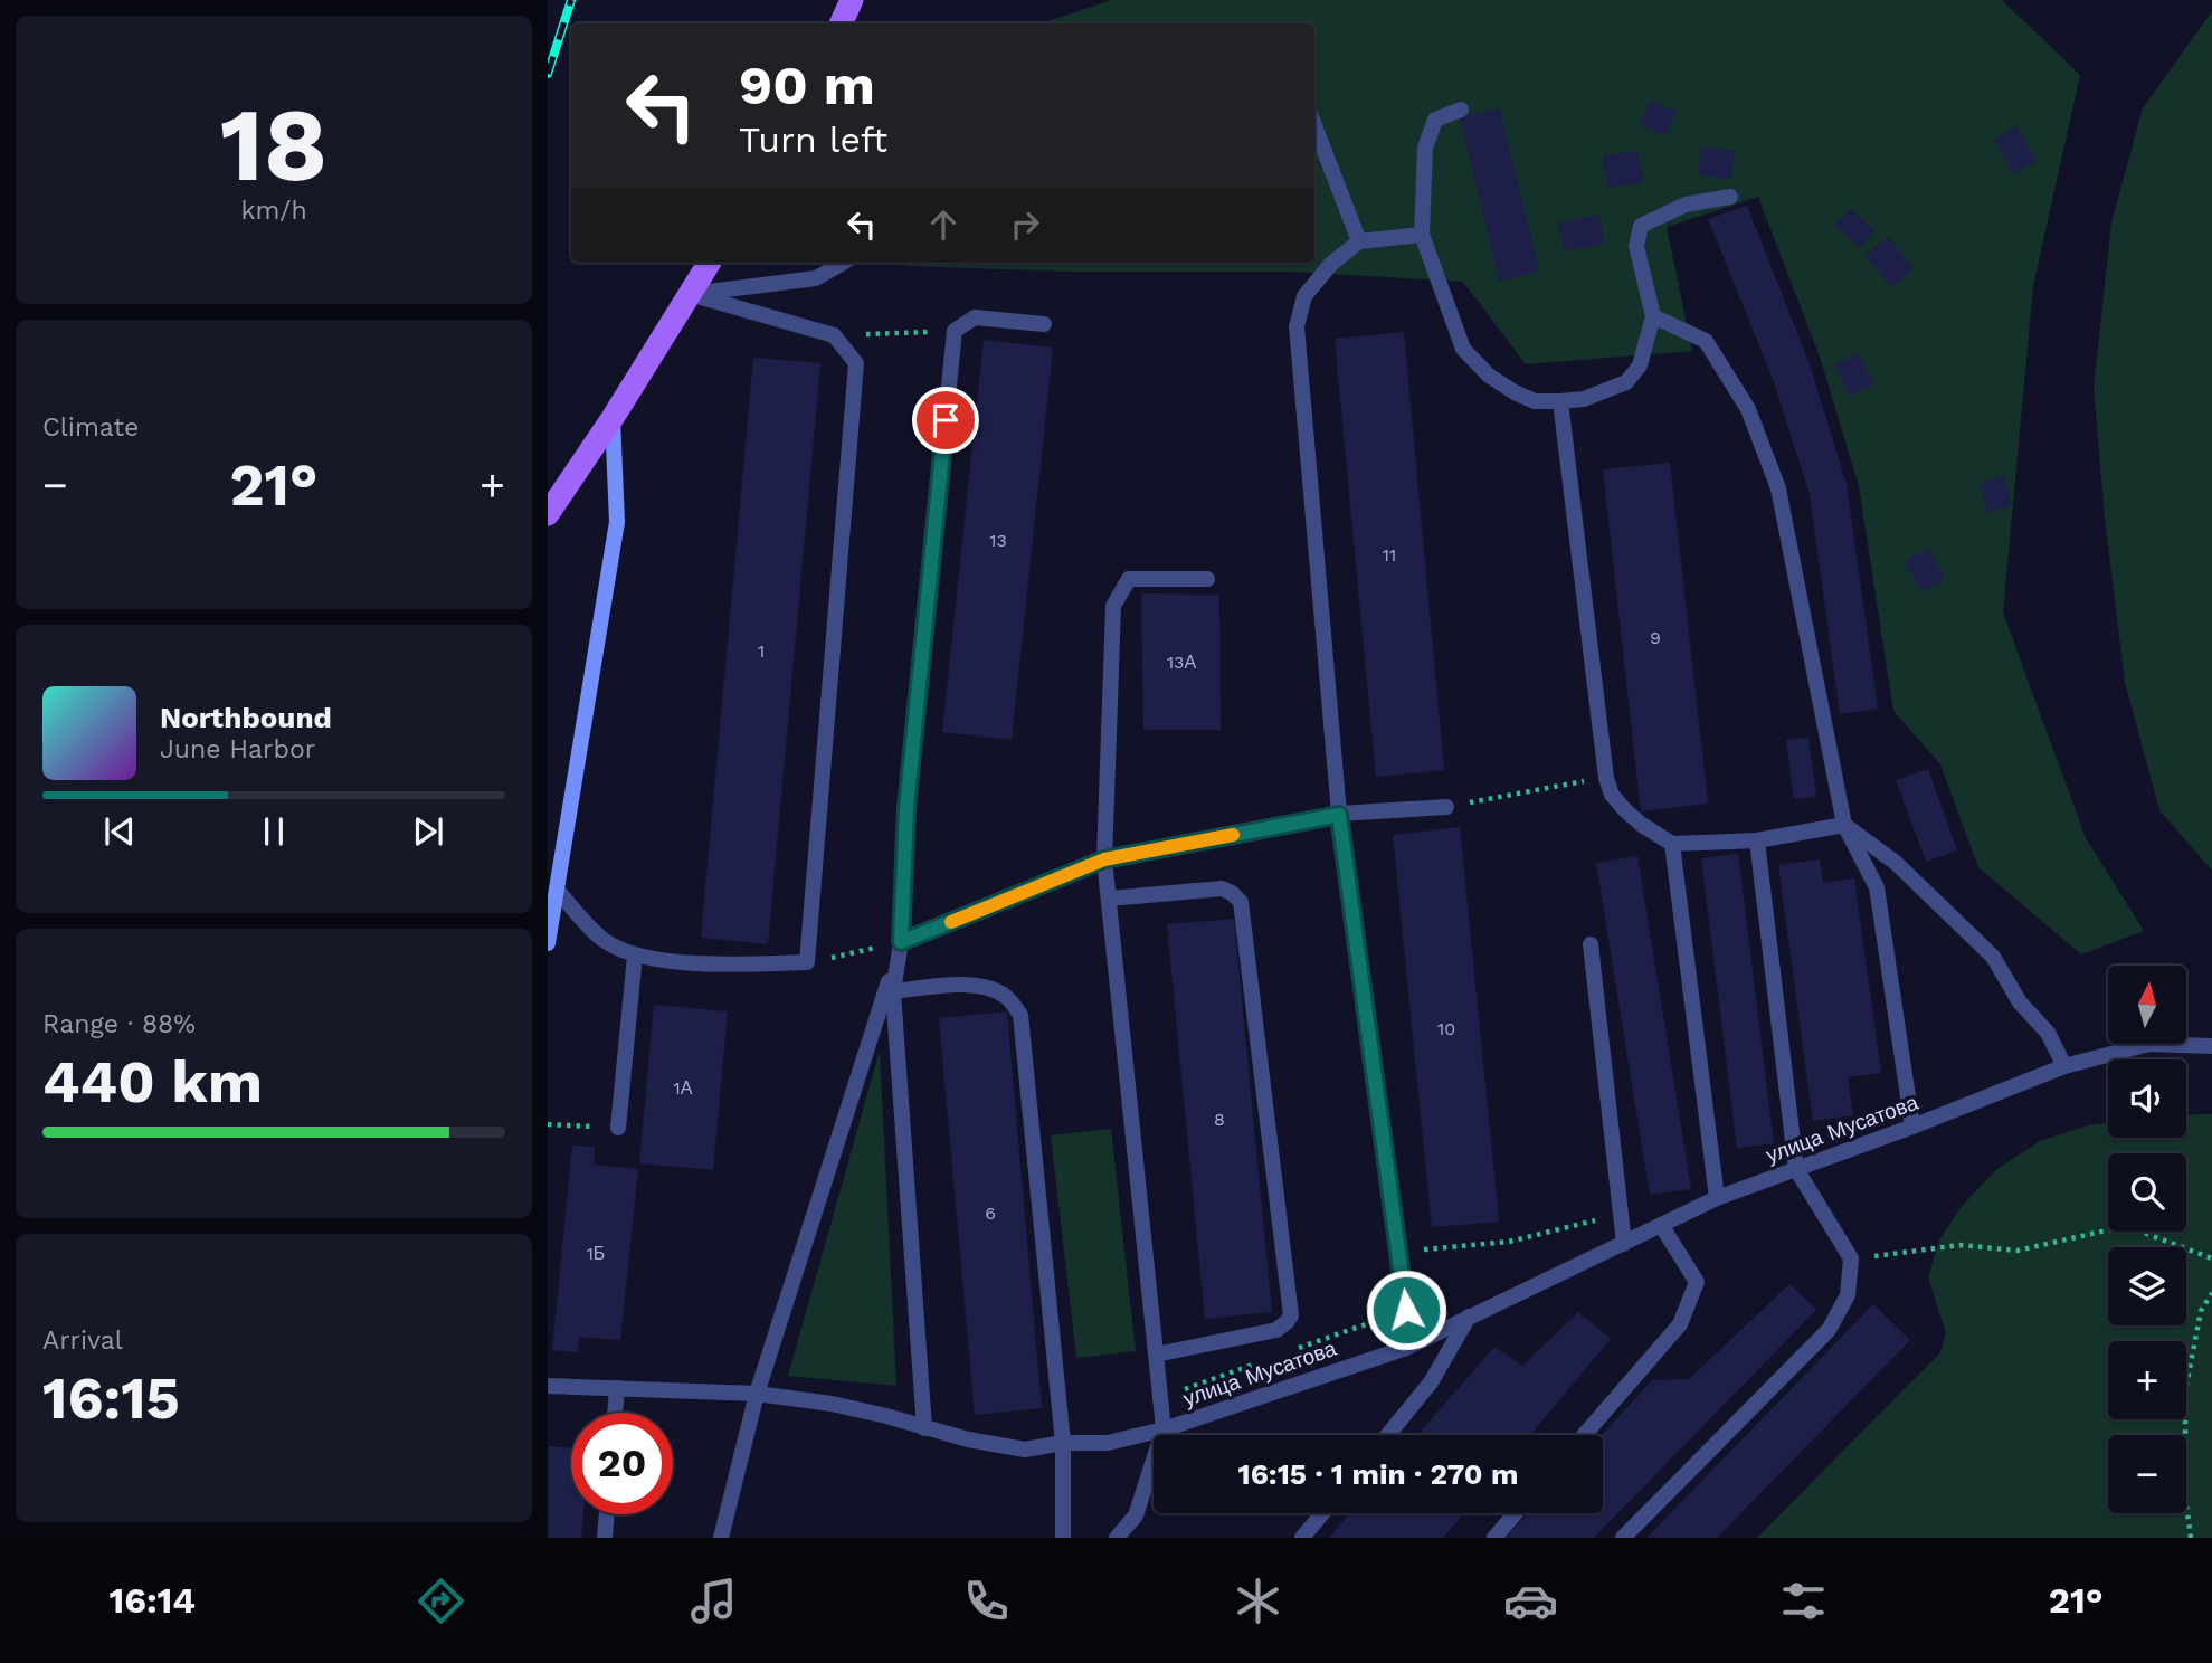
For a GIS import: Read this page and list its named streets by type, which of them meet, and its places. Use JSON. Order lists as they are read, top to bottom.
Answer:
{
  "streets": {
    "street": ["улица Мусатова"]
  },
  "house_numbers": [
    "13",
    "11",
    "9",
    "1",
    "13А",
    "10",
    "1А",
    "8",
    "6",
    "1Б"
  ],
  "north": "top",
  "page": {
    "tile": [
      ["18", "km/h"],
      "Climate",
      ["Range · 88%", "440 km"],
      ["Arrival", "16:15"]
    ],
    "turn": ["90 m", "Turn left"],
    "heat": ["−", "21°", "+"],
    "song": ["Northbound", "June Harbor"],
    "map_buttons": ["+", "−"],
    "limit": "20",
    "trip": "16:15 · 1 min · 270 m",
    "tabs": ["16:14", "21°"]
  }
}
